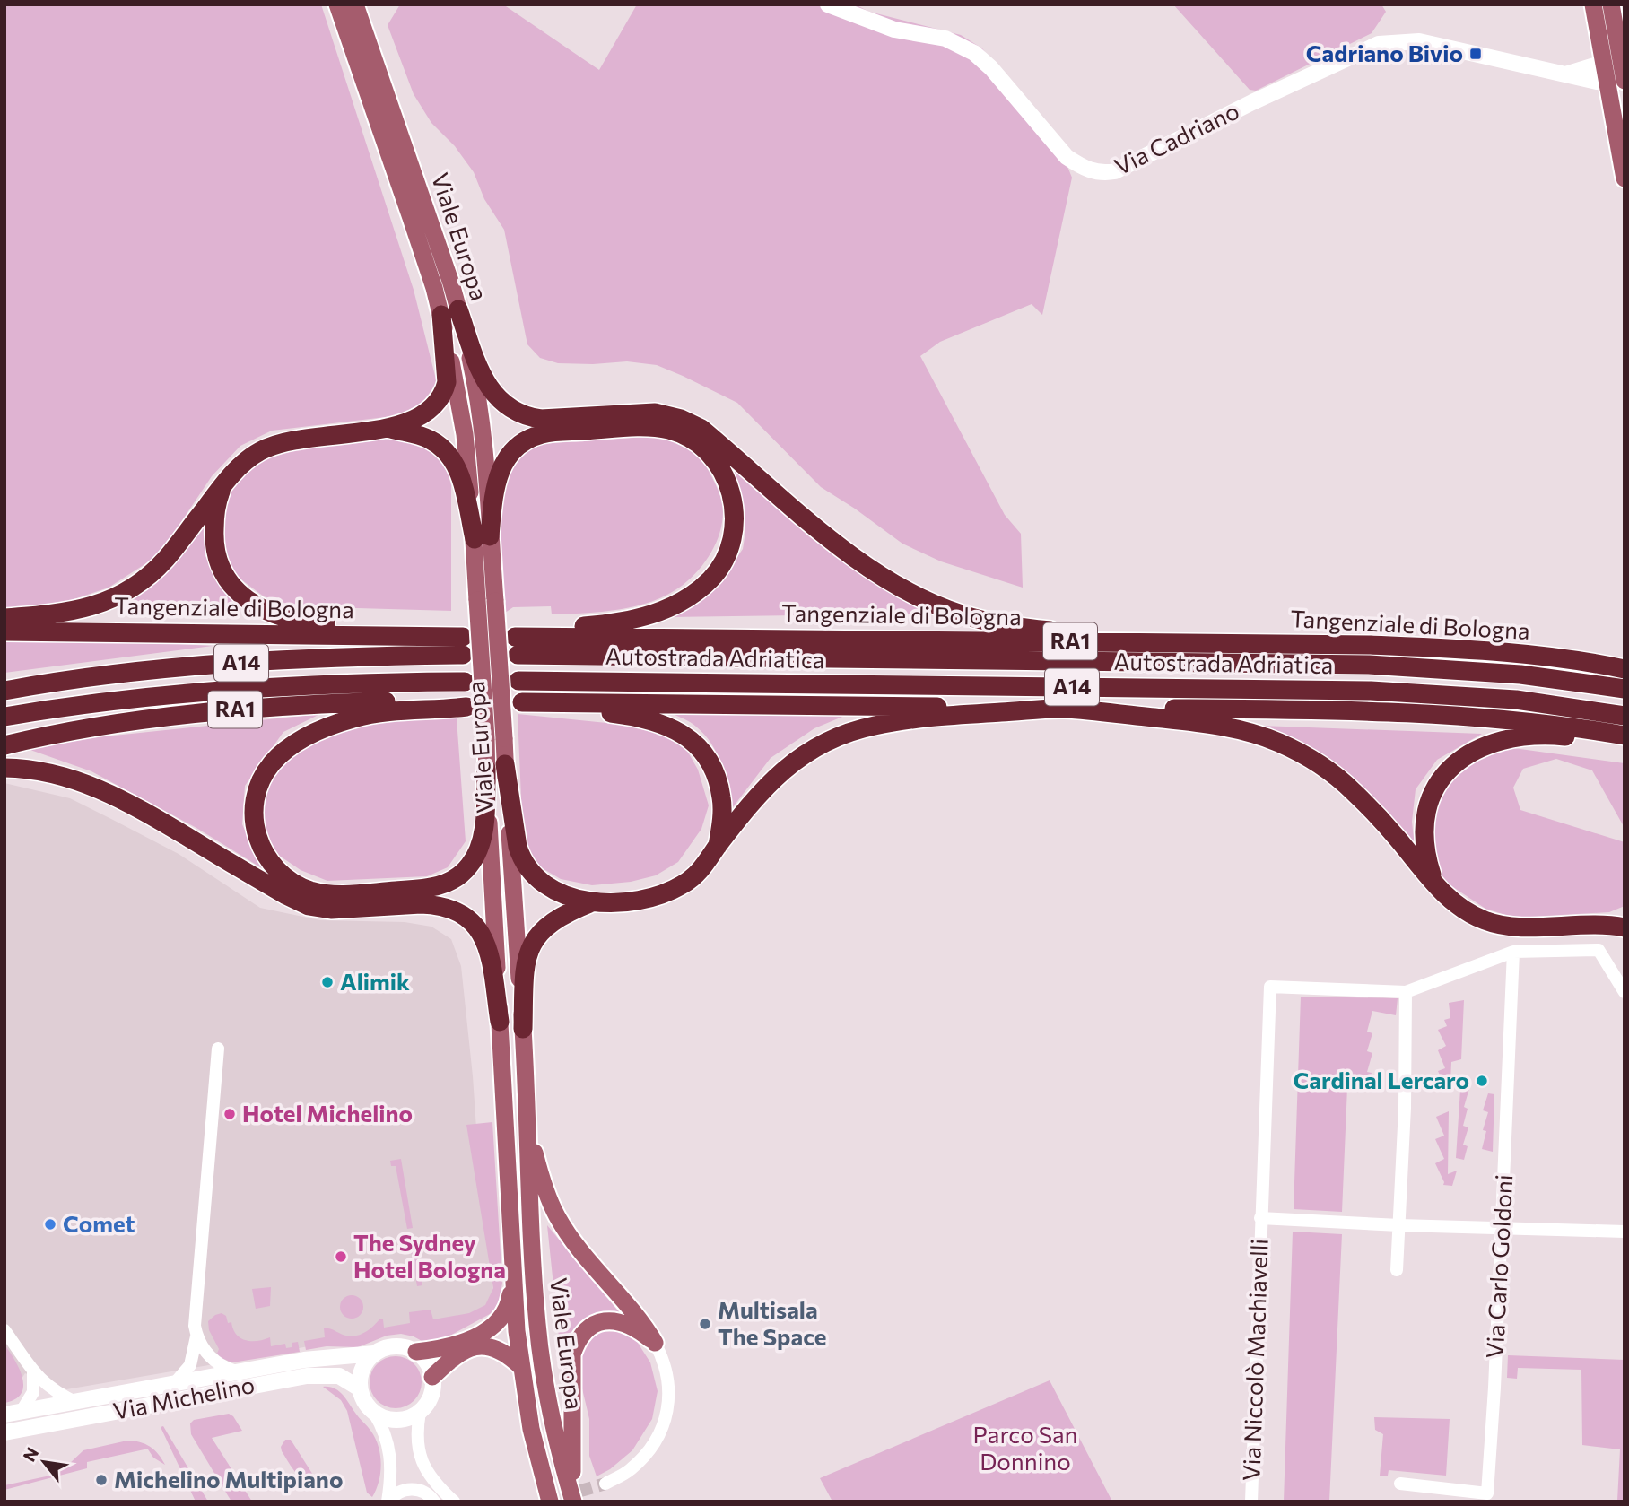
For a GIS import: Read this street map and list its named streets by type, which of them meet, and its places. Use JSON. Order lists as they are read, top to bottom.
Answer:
{
  "streets": {
    "highway": [
      "Tangenziale di Bologna",
      "RA1",
      "Autostrada Adriatica",
      "A14"
    ],
    "main road": ["Viale Europa"],
    "street": [
      "Via Cadriano",
      "Via Carlo Goldoni",
      "Via Niccolò Machiavelli",
      "Via Michelino"
    ]
  },
  "crossings": [
    ["Viale Europa", "RA1"],
    ["Tangenziale di Bologna", "Autostrada Adriatica"],
    ["Tangenziale di Bologna", "A14"],
    ["Via Carlo Goldoni", "Via Niccolò Machiavelli"]
  ],
  "parks": ["Parco San Donnino"],
  "places": {
    "transit": ["Cadriano Bivio"],
    "other": [
      "Alimik",
      "Cardinal Lercaro",
      "Hotel Michelino",
      "Comet",
      "The Sydney Hotel Bologna",
      "Multisala The Space",
      "Michelino Multipiano"
    ]
  },
  "north": "top left"
}
